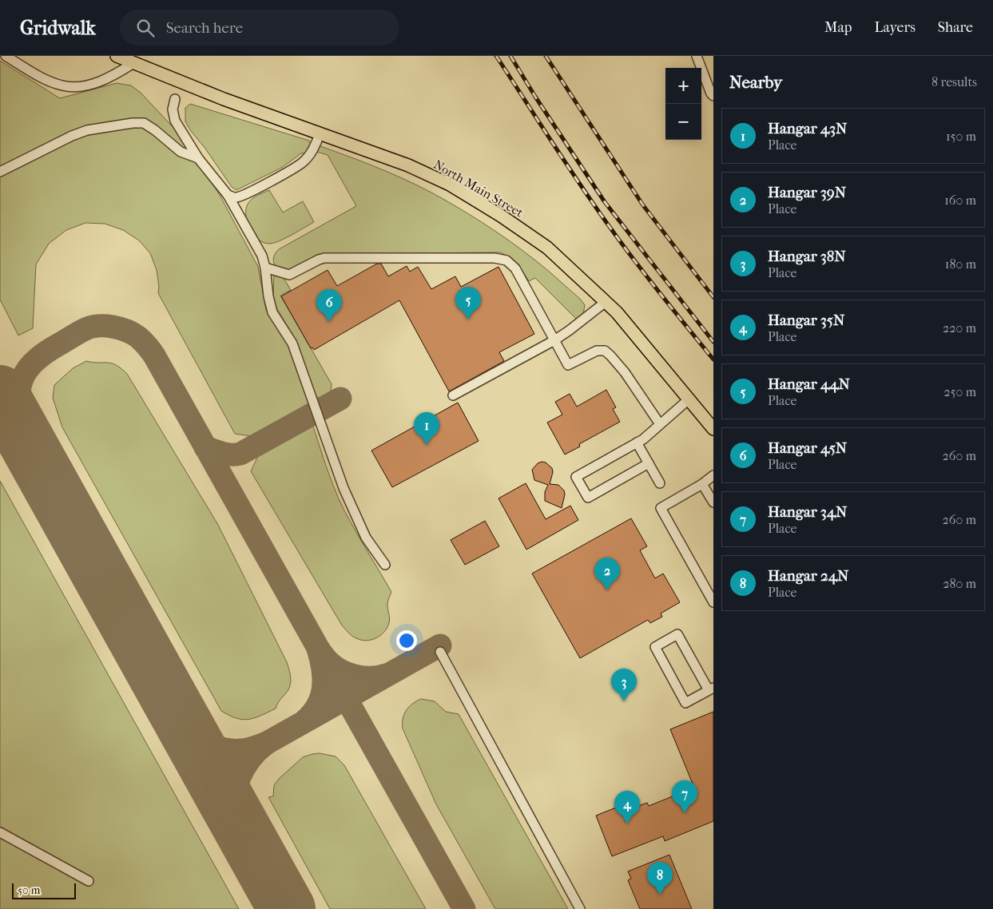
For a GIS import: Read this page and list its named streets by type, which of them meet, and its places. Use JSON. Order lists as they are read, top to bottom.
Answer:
{
  "streets": {
    "main road": ["North Main Street"]
  },
  "scale_bar": "50 m",
  "page": {
    "header": "Gridwalk",
    "search": "Search here",
    "nav": ["Map", "Layers", "Share"],
    "heading": ["Nearby", "8 results"],
    "map_buttons": ["+", "−"],
    "list": [
      {
        "mark": "1",
        "name": "Hangar 43N",
        "note": "Place",
        "value": "150 m"
      },
      {
        "mark": "2",
        "name": "Hangar 39N",
        "note": "Place",
        "value": "160 m"
      },
      {
        "mark": "3",
        "name": "Hangar 38N",
        "note": "Place",
        "value": "180 m"
      },
      {
        "mark": "4",
        "name": "Hangar 35N",
        "note": "Place",
        "value": "220 m"
      },
      {
        "mark": "5",
        "name": "Hangar 44N",
        "note": "Place",
        "value": "250 m"
      },
      {
        "mark": "6",
        "name": "Hangar 45N",
        "note": "Place",
        "value": "260 m"
      },
      {
        "mark": "7",
        "name": "Hangar 34N",
        "note": "Place",
        "value": "260 m"
      },
      {
        "mark": "8",
        "name": "Hangar 24N",
        "note": "Place",
        "value": "280 m"
      }
    ],
    "pins": [
      "5",
      "6",
      "1",
      "2",
      "3",
      "7",
      "4",
      "8"
    ],
    "scale": "50 m"
  }
}
